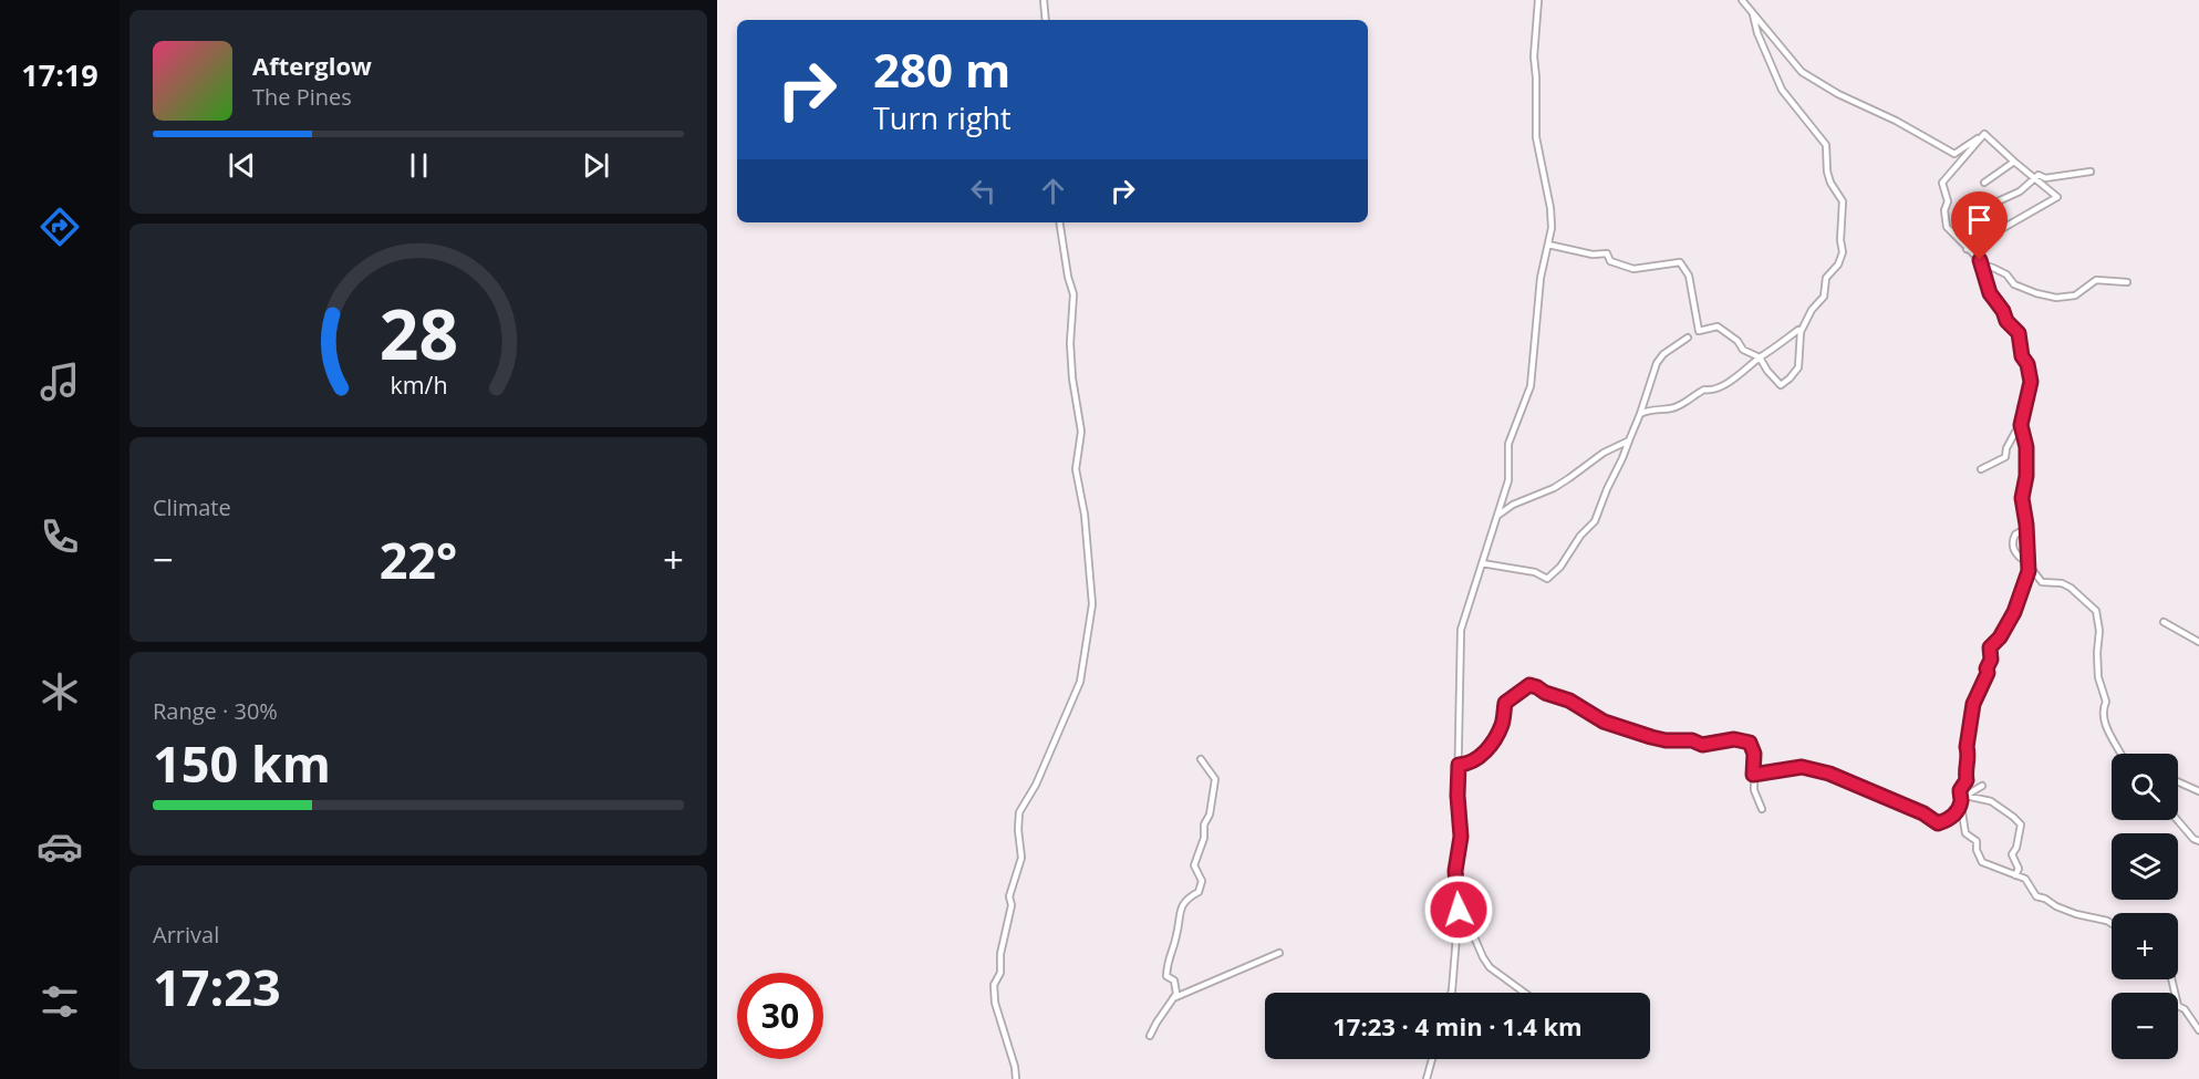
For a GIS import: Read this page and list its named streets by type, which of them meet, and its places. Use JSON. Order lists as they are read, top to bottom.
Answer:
{
  "page": {
    "tabs": "17:19",
    "turn": ["280 m", "Turn right"],
    "song": ["Afterglow", "The Pines"],
    "tile": [
      "Climate",
      ["Range · 30%", "150 km"],
      ["Arrival", "17:23"]
    ],
    "heat": ["−", "22°", "+"],
    "map_buttons": ["+", "−"],
    "limit": "30",
    "trip": "17:23 · 4 min · 1.4 km",
    "gauge": ["28", "km/h"]
  }
}
